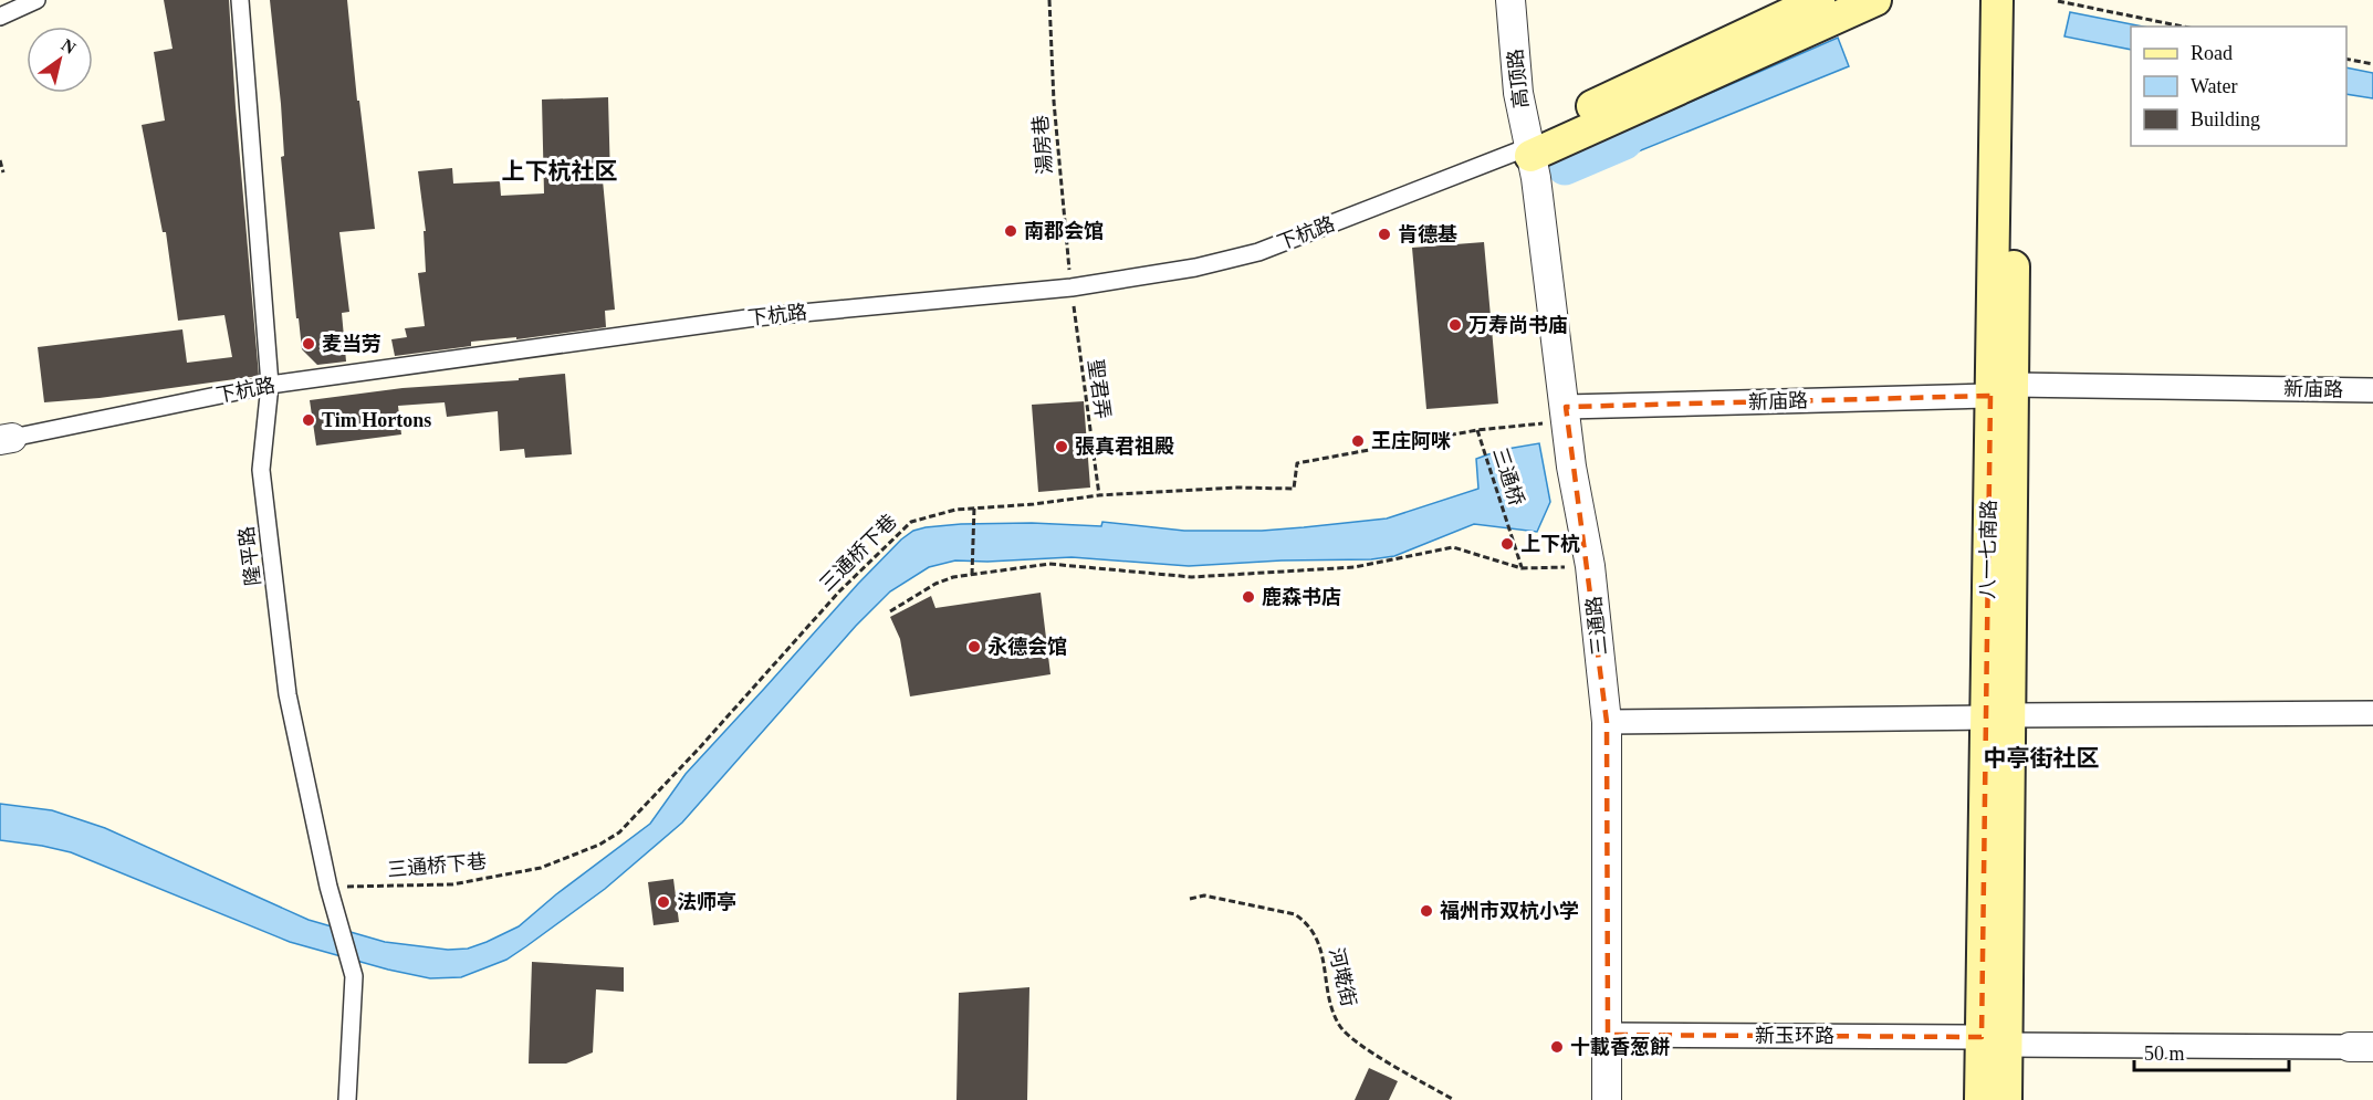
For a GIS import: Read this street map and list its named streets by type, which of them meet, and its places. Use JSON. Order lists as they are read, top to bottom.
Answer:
{
  "streets": {
    "main road": ["下杭路", "八一七南路"],
    "street": [
      "高顶路",
      "新庙路",
      "隆平路",
      "三通路",
      "新玉环路"
    ],
    "path": [
      "湯房巷",
      "聖君弄",
      "三通桥",
      "三通桥下巷",
      "河墘街"
    ]
  },
  "crossings": [
    ["高顶路", "下杭路"],
    ["高顶路", "三通路"],
    ["湯房巷", "下杭路"],
    ["湯房巷", "聖君弄"],
    ["下杭路", "聖君弄"],
    ["下杭路", "隆平路"],
    ["下杭路", "三通路"],
    ["聖君弄", "三通桥下巷"],
    ["新庙路", "八一七南路"],
    ["新庙路", "三通桥下巷"],
    ["新庙路", "三通路"],
    ["三通桥", "三通桥下巷"],
    ["八一七南路", "新玉环路"],
    ["三通桥下巷", "隆平路"],
    ["三通桥下巷", "三通路"],
    ["三通路", "新玉环路"]
  ],
  "districts": ["上下杭社区", "中亭街社区"],
  "places": [
    "南郡会馆",
    "肯德基",
    "万寿尚书庙",
    "麦当劳",
    "Tim Hortons",
    "王庄阿咪",
    "張真君祖殿",
    "上下杭",
    "鹿森书店",
    "永德会馆",
    "法师亭",
    "福州市双杭小学",
    "十載香葱餅"
  ],
  "legend": ["Road", "Water", "Building"],
  "scale_bar": "50 m",
  "north": "top right"
}
